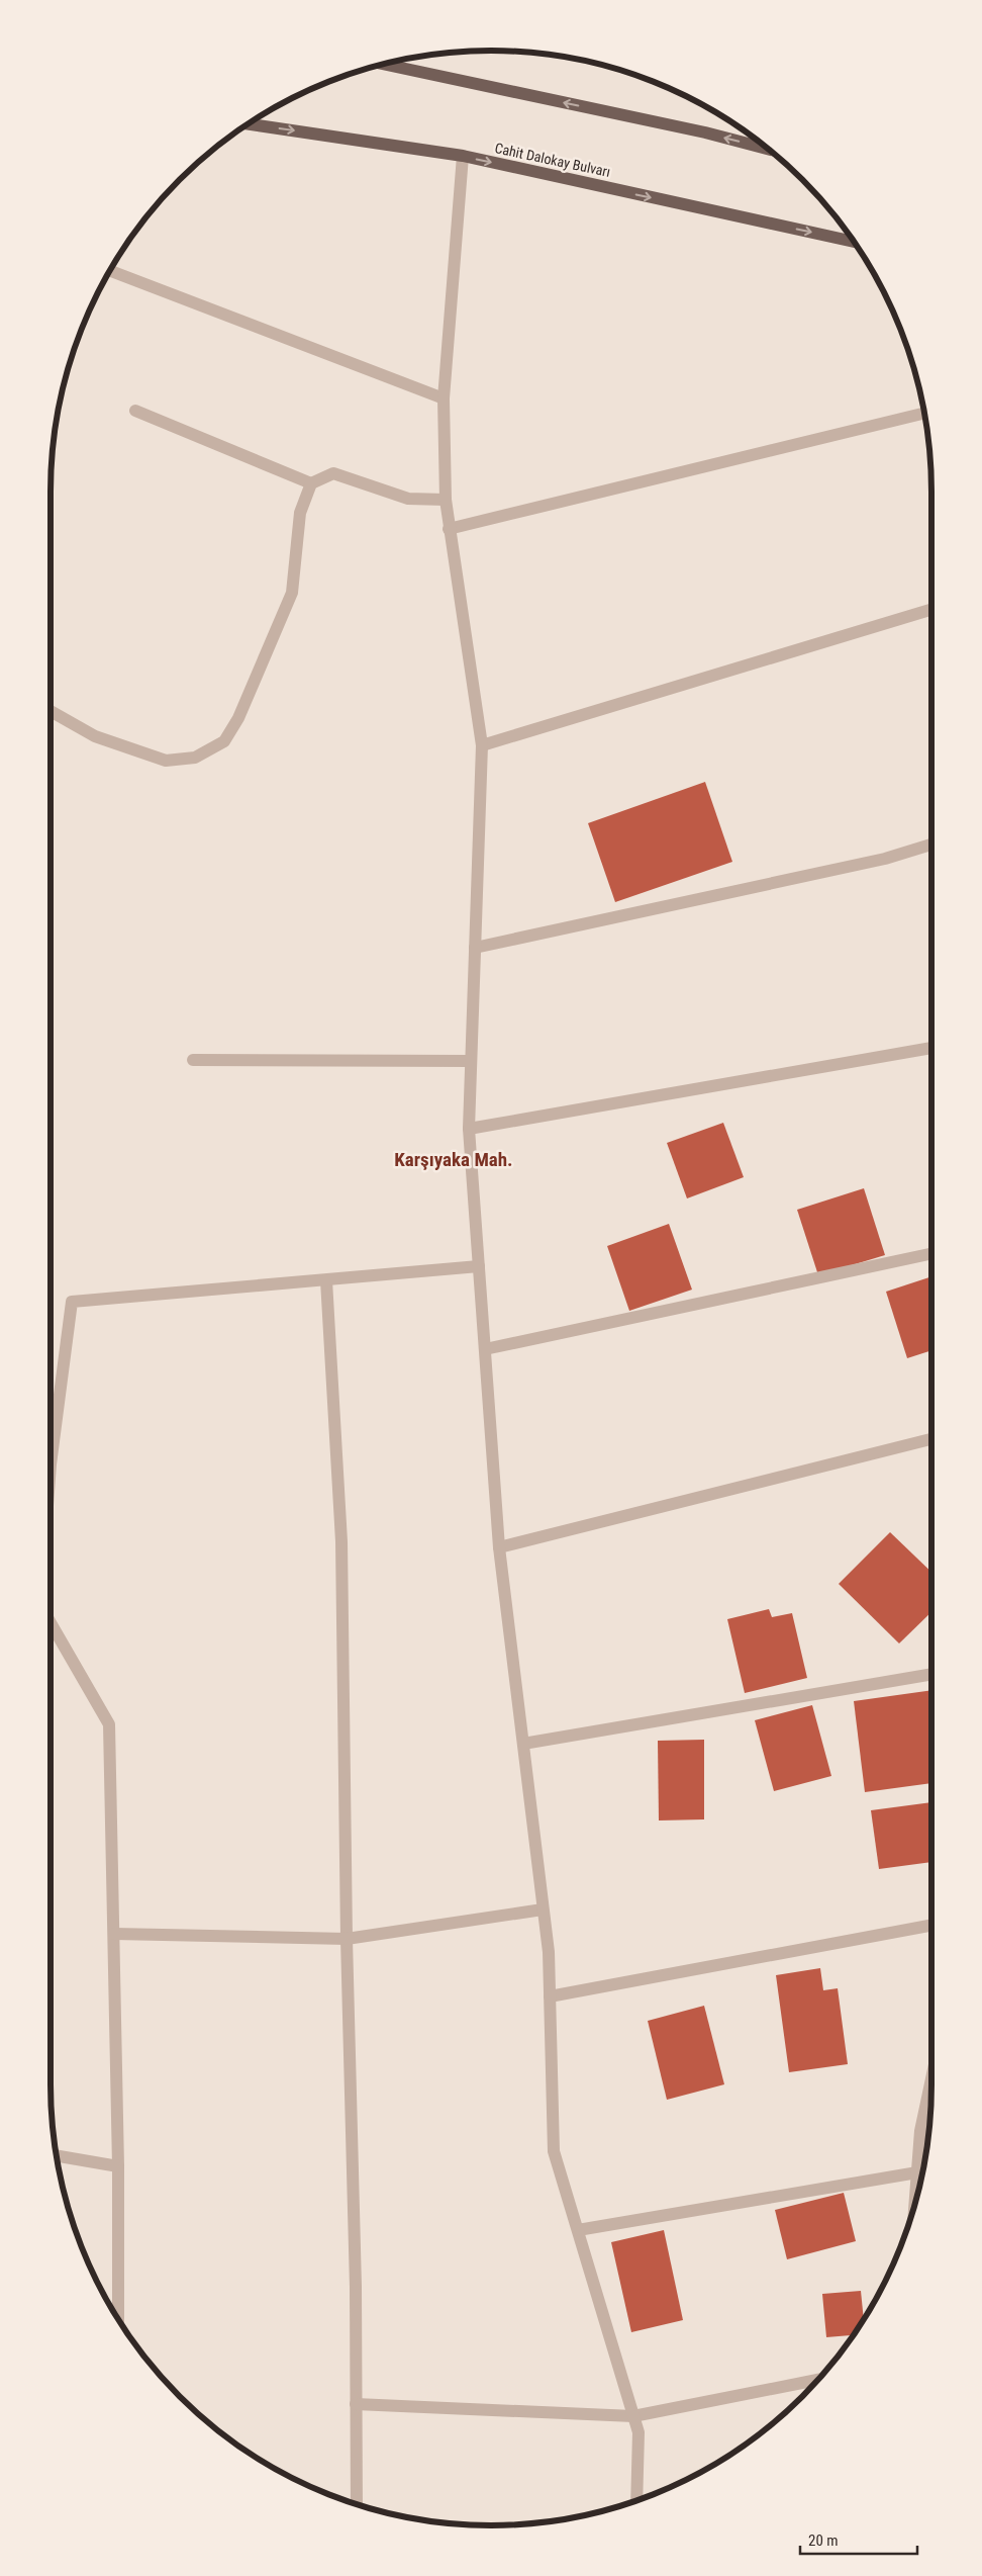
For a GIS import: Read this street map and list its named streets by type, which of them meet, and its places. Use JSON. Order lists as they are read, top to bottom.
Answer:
{
  "streets": {
    "main road": ["Cahit Dalokay Bulvarı"]
  },
  "districts": ["Karşıyaka Mah."],
  "scale_bar": "20 m"
}
